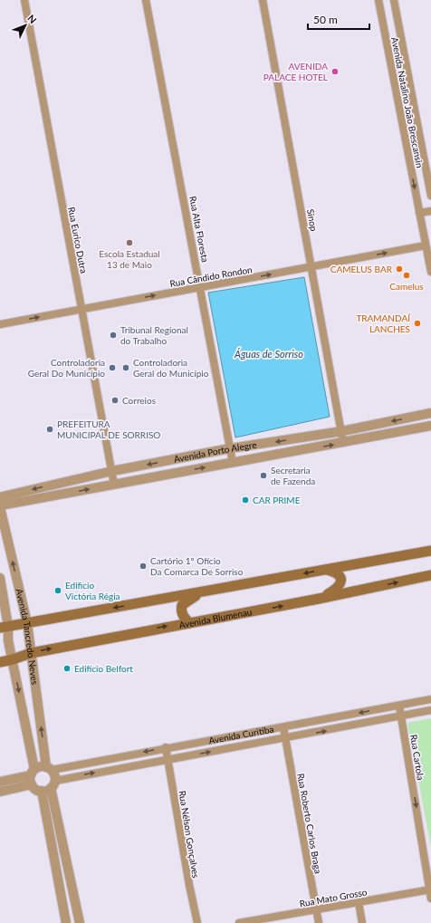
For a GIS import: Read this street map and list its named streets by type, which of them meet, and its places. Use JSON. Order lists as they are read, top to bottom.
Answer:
{
  "streets": {
    "main road": ["Avenida Blumenau"],
    "street": [
      "Avenida Natalino João Brescansin",
      "Sinop",
      "Rua Alta Floresta",
      "Rua Eurico Dutra",
      "Rua Cândido Rondon",
      "Avenida Porto Alegre",
      "Avenida Tancredo Neves",
      "Avenida Curitiba",
      "Rua Cartola",
      "Rua Roberto Carlos Braga",
      "Rua Nélson Gonçalves",
      "Rua Mato Grosso"
    ]
  },
  "crossings": [
    ["Avenida Natalino João Brescansin", "Rua Cândido Rondon"],
    ["Sinop", "Rua Cândido Rondon"],
    ["Sinop", "Avenida Porto Alegre"],
    ["Rua Alta Floresta", "Rua Cândido Rondon"],
    ["Rua Alta Floresta", "Avenida Porto Alegre"],
    ["Rua Eurico Dutra", "Rua Cândido Rondon"],
    ["Rua Eurico Dutra", "Avenida Porto Alegre"],
    ["Avenida Porto Alegre", "Avenida Tancredo Neves"],
    ["Avenida Blumenau", "Avenida Tancredo Neves"],
    ["Avenida Tancredo Neves", "Avenida Curitiba"],
    ["Avenida Curitiba", "Rua Cartola"],
    ["Avenida Curitiba", "Rua Roberto Carlos Braga"],
    ["Avenida Curitiba", "Rua Nélson Gonçalves"],
    ["Rua Cartola", "Rua Mato Grosso"],
    ["Rua Roberto Carlos Braga", "Rua Mato Grosso"]
  ],
  "one_way": ["Rua Cândido Rondon", "Rua Cartola"],
  "water": ["Águas de Sorriso"],
  "places": [
    "AVENIDA PALACE HOTEL",
    "Escola Estadual 13 de Maio",
    "CAMELUS BAR",
    "Camelus",
    "TRAMANDAÍ LANCHES",
    "Tribunal Regional do Trabalho",
    "Controladoria Geral Do Município",
    "Controladoria Geral do Município",
    "Correios",
    "PREFEITURA MUNICIPAL DE SORRISO",
    "Secretaria de Fazenda",
    "CAR PRIME",
    "Cartório 1º Ofício Da Comarca De Sorriso",
    "Edificio Victória Régia",
    "Edifício Belfort"
  ],
  "scale_bar": "50 m",
  "north": "top right"
}
